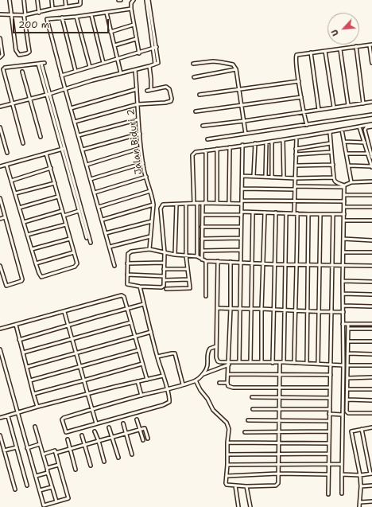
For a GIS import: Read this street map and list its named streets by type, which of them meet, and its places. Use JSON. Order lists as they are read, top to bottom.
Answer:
{
  "streets": {
    "street": ["Jalan Biduri 2"]
  },
  "scale_bar": "200 m",
  "north": "bottom left"
}
